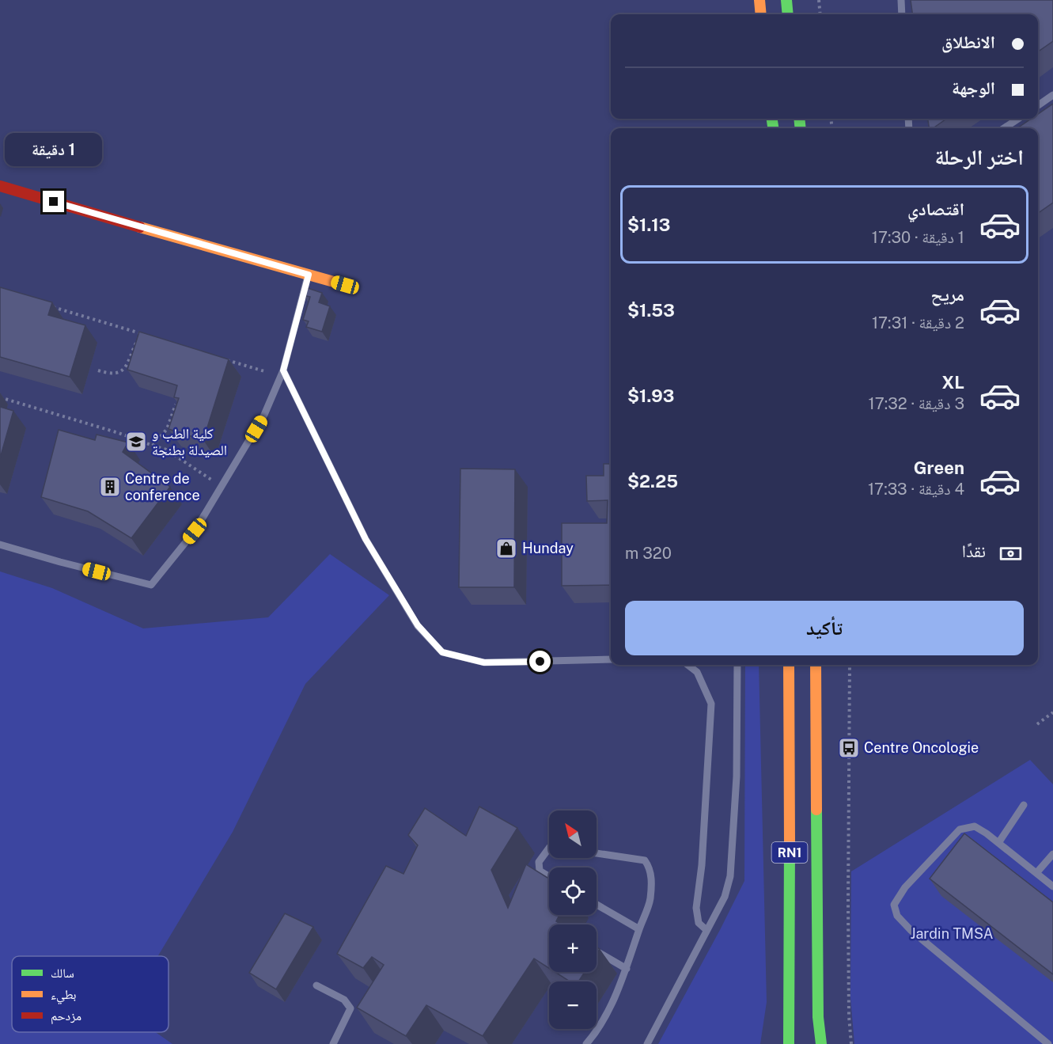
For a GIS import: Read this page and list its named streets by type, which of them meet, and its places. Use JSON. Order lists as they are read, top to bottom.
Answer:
{
  "streets": {
    "main road": ["RN1"]
  },
  "parks": ["Jardin TMSA"],
  "places": {
    "school or university": ["كلية الطب و الصيدلة بطنجة"],
    "building": ["Centre de conference"],
    "shop": ["Hunday"],
    "bus stop": ["Centre Oncologie"]
  },
  "legend": ["سالك", "بطيء", "مزدحم"],
  "north": "top left",
  "page": {
    "banner": ["الانطلاق", "الوجهة"],
    "heading": "اختر الرحلة",
    "bubble": "1 دقيقة",
    "list": [
      {
        "name": "اقتصادي",
        "note": "1 دقيقة · 17:30",
        "value": "$1.13"
      },
      {
        "name": "مريح",
        "note": "2 دقيقة · 17:31",
        "value": "$1.53"
      },
      {
        "name": "XL",
        "note": "3 دقيقة · 17:32",
        "value": "$1.93"
      },
      {
        "name": "Green",
        "note": "4 دقيقة · 17:33",
        "value": "$2.25"
      }
    ],
    "pay": ["نقدًا", "320 m"],
    "buttons": "تأكيد",
    "map_buttons": ["+", "−"]
  }
}
